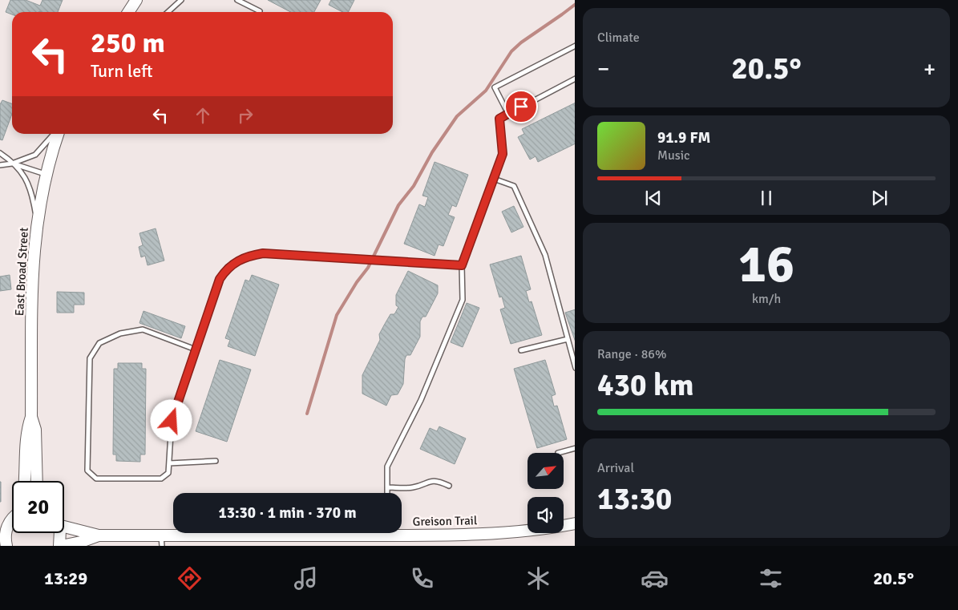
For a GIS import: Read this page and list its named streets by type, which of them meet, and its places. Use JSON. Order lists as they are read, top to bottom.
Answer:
{
  "streets": {
    "street": ["East Broad Street", "Greison Trail"]
  },
  "north": "top right",
  "page": {
    "tile": [
      "Climate",
      ["16", "km/h"],
      ["Range · 86%", "430 km"],
      ["Arrival", "13:30"]
    ],
    "turn": ["250 m", "Turn left"],
    "heat": ["−", "20.5°", "+"],
    "song": ["91.9 FM", "Music"],
    "limit": "20",
    "trip": "13:30 · 1 min · 370 m",
    "tabs": ["13:29", "20.5°"]
  }
}
